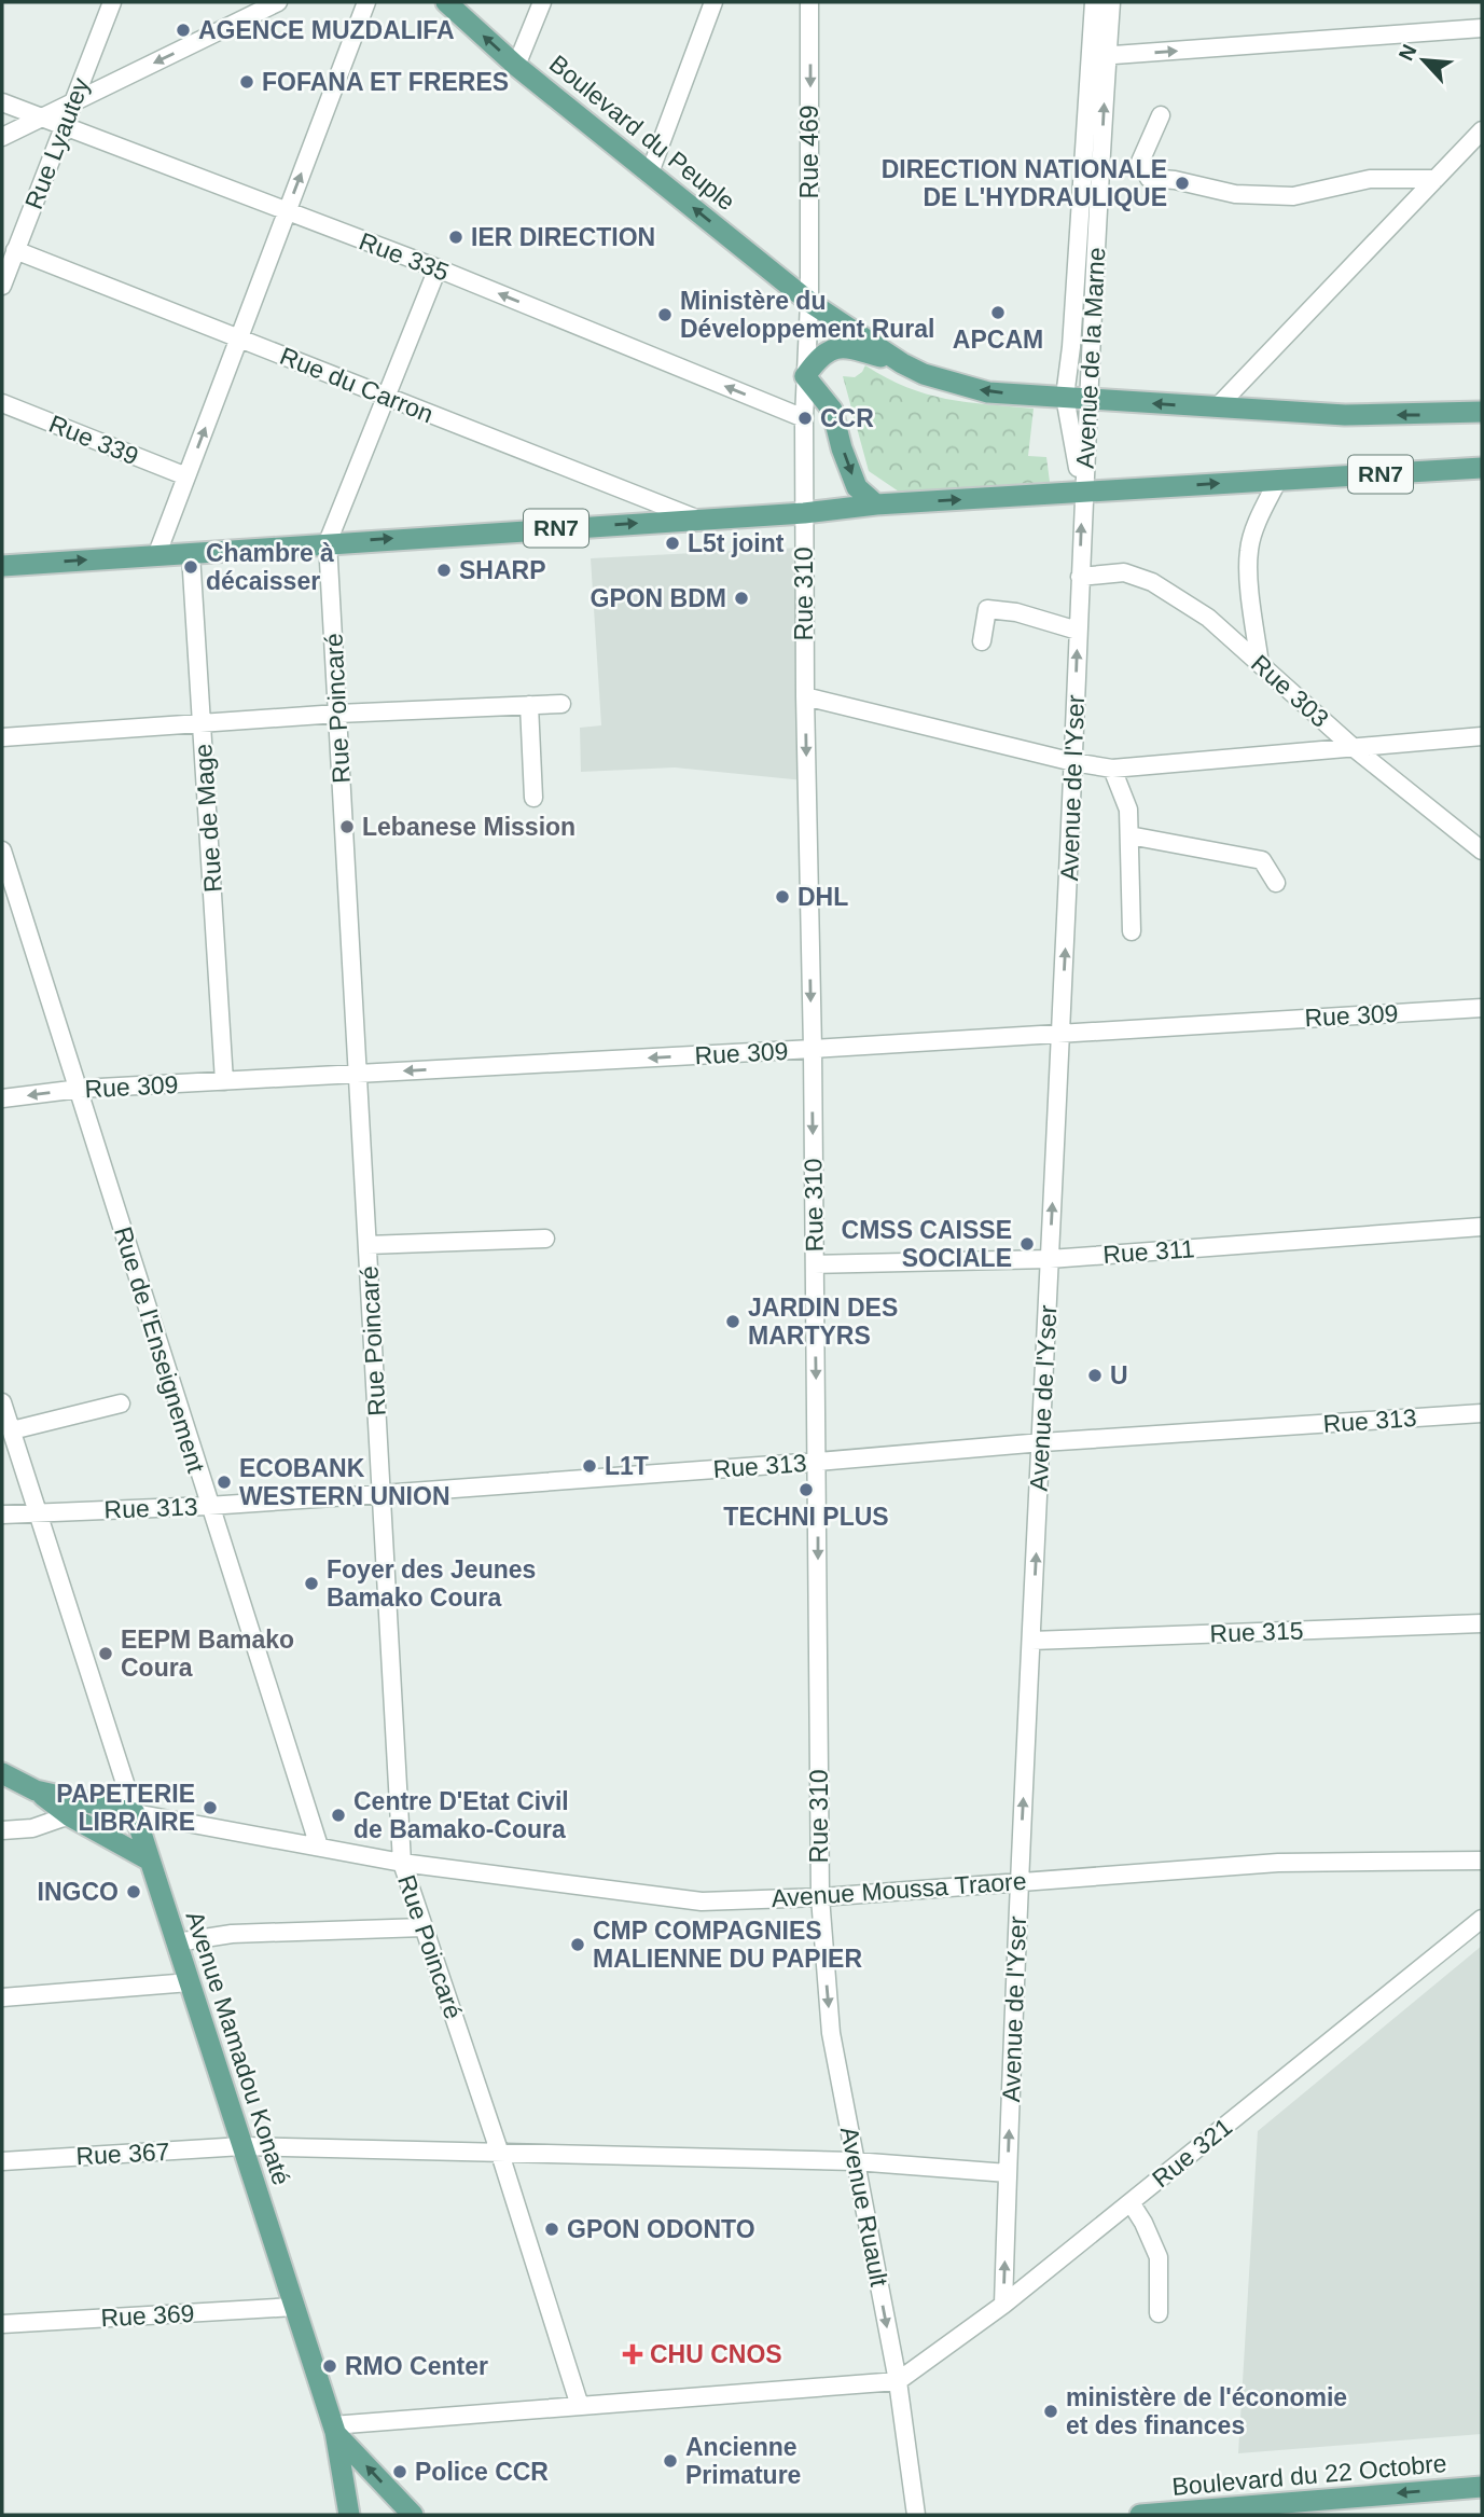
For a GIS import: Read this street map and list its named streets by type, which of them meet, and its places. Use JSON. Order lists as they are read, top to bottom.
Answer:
{
  "streets": {
    "main road": [
      "Boulevard du Peuple",
      "RN7",
      "Avenue Mamadou Konaté",
      "Boulevard du 22 Octobre"
    ],
    "street": [
      "Rue Lyautey",
      "Rue 469",
      "Rue 335",
      "Avenue de la Marne",
      "Rue du Carron",
      "Rue 339",
      "Rue 310",
      "Rue 303",
      "Rue Poincaré",
      "Avenue de l'Yser",
      "Rue de Mage",
      "Rue 309",
      "Rue 311",
      "Rue de l'Enseignement",
      "Rue 313",
      "Rue 315",
      "Avenue Moussa Traore",
      "Rue 321",
      "Rue 367",
      "Avenue Ruault",
      "Rue 369"
    ]
  },
  "crossings": [
    ["Boulevard du Peuple", "Rue 469"],
    ["Rue Lyautey", "Rue 335"],
    ["Rue Lyautey", "Rue du Carron"],
    ["Rue 469", "Rue 335"],
    ["Rue 469", "Rue 310"],
    ["Rue 335", "Rue 310"],
    ["Rue 335", "Rue Poincaré"],
    ["Avenue de la Marne", "RN7"],
    ["Avenue de la Marne", "Avenue de l'Yser"],
    ["Rue du Carron", "RN7"],
    ["Rue du Carron", "Rue Poincaré"],
    ["RN7", "Rue 310"],
    ["RN7", "Rue Poincaré"],
    ["RN7", "Avenue de l'Yser"],
    ["RN7", "Rue de Mage"],
    ["Rue 310", "Rue 309"],
    ["Rue 310", "Rue 311"],
    ["Rue 310", "Rue 313"],
    ["Rue 310", "Avenue Moussa Traore"],
    ["Rue 310", "Avenue Ruault"],
    ["Rue 303", "Avenue de l'Yser"],
    ["Rue Poincaré", "Rue 309"],
    ["Rue Poincaré", "Rue 313"],
    ["Rue Poincaré", "Avenue Moussa Traore"],
    ["Rue Poincaré", "Rue 367"],
    ["Avenue de l'Yser", "Rue 309"],
    ["Avenue de l'Yser", "Rue 311"],
    ["Avenue de l'Yser", "Rue 313"],
    ["Avenue de l'Yser", "Rue 315"],
    ["Avenue de l'Yser", "Avenue Moussa Traore"],
    ["Avenue de l'Yser", "Rue 321"],
    ["Avenue de l'Yser", "Rue 367"],
    ["Rue de Mage", "Rue 309"],
    ["Rue 309", "Rue de l'Enseignement"],
    ["Rue de l'Enseignement", "Rue 313"],
    ["Rue de l'Enseignement", "Avenue Moussa Traore"],
    ["Avenue Moussa Traore", "Avenue Mamadou Konaté"],
    ["Avenue Moussa Traore", "Avenue Ruault"],
    ["Avenue Mamadou Konaté", "Rue 367"],
    ["Avenue Mamadou Konaté", "Rue 369"],
    ["Rue 321", "Avenue Ruault"],
    ["Rue 367", "Avenue Ruault"]
  ],
  "one_way": [
    "Boulevard du Peuple",
    "Rue 335",
    "Rue 310",
    "Avenue de l'Yser",
    "Rue 309",
    "Avenue Ruault",
    "Boulevard du 22 Octobre"
  ],
  "places": {
    "other": [
      "AGENCE MUZDALIFA",
      "FOFANA ET FRERES",
      "DIRECTION NATIONALE DE L'HYDRAULIQUE",
      "IER DIRECTION",
      "APCAM",
      "Ministère du Développement Rural",
      "CCR",
      "L5t joint",
      "Chambre à décaisser",
      "SHARP",
      "GPON BDM",
      "Lebanese Mission",
      "DHL",
      "CMSS CAISSE SOCIALE",
      "JARDIN DES MARTYRS",
      "U",
      "L1T",
      "ECOBANK WESTERN UNION",
      "TECHNI PLUS",
      "Foyer des Jeunes Bamako Coura",
      "EEPM Bamako Coura",
      "PAPETERIE LIBRAIRE",
      "Centre D'Etat Civil de Bamako-Coura",
      "INGCO",
      "CMP COMPAGNIES MALIENNE DU PAPIER",
      "GPON ODONTO",
      "RMO Center",
      "ministère de l'économie et des finances",
      "Ancienne Primature",
      "Police CCR"
    ],
    "health": ["CHU CNOS"]
  },
  "north": "top left"
}
